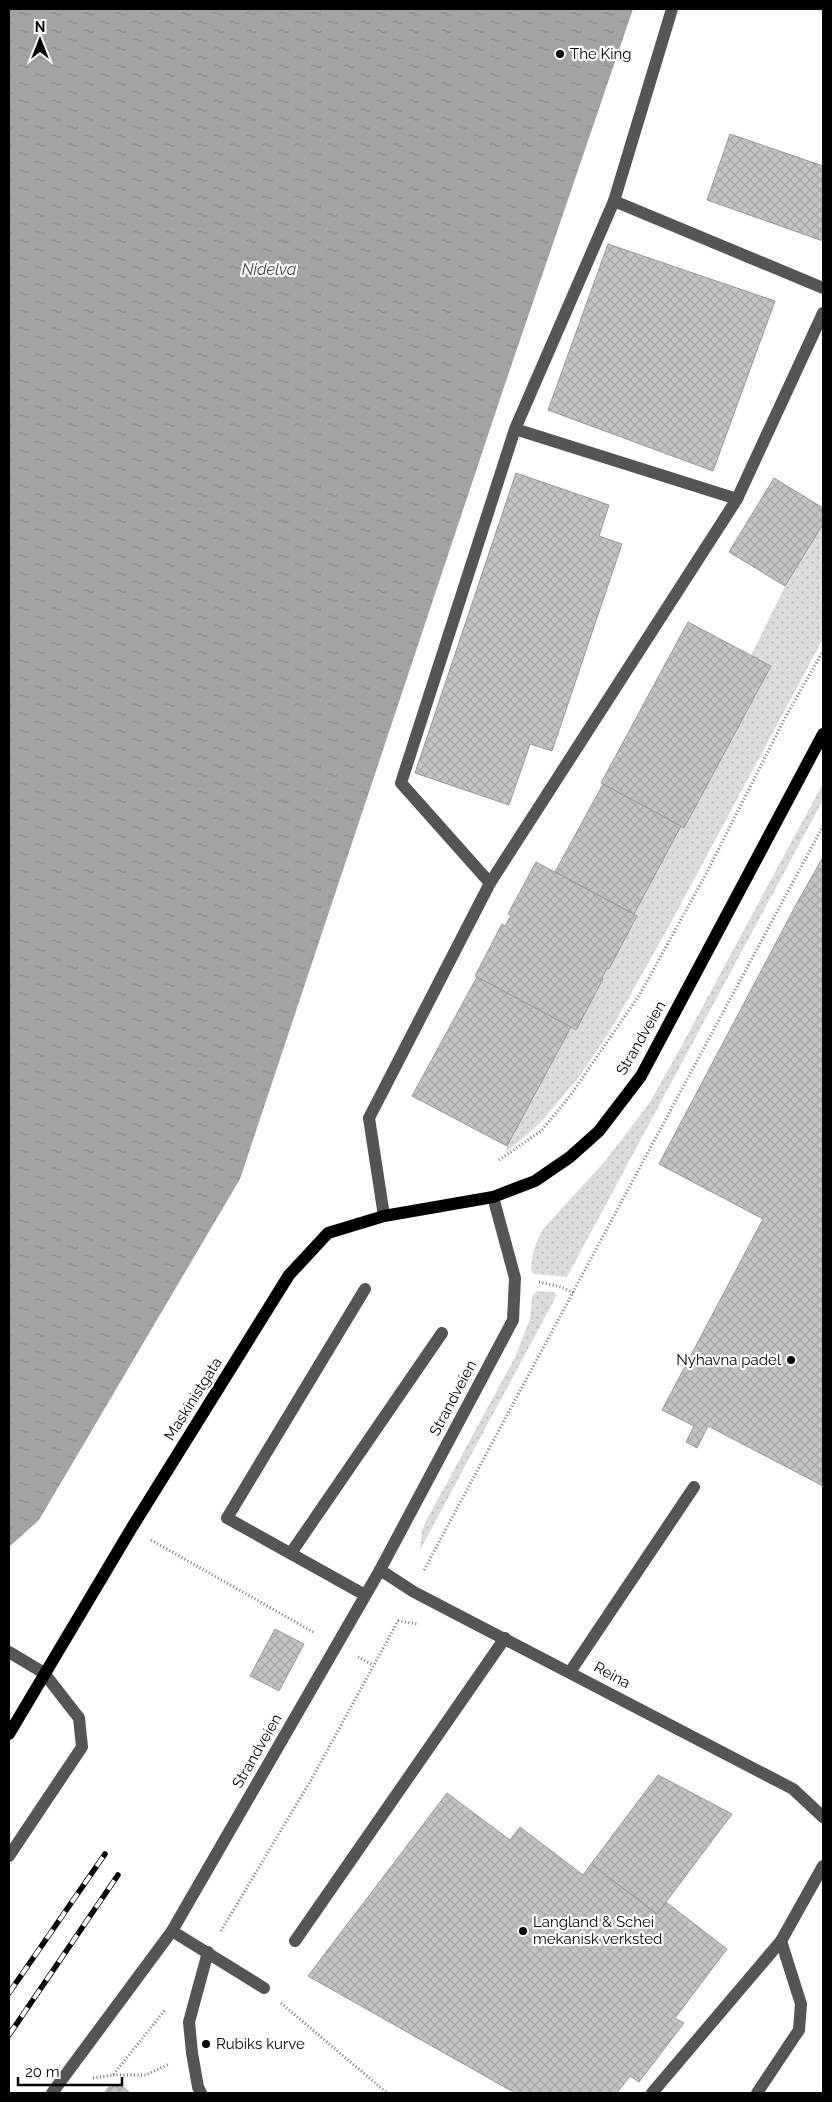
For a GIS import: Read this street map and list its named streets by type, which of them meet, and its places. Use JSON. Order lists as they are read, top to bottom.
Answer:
{
  "streets": {
    "main road": ["Strandveien", "Maskinistgata"],
    "street": ["Reina"]
  },
  "crossings": [
    ["Strandveien", "Maskinistgata"],
    ["Strandveien", "Reina"]
  ],
  "water": ["Nidelva"],
  "places": [
    "The King",
    "Nyhavna padel",
    "Langland & Schei mekanisk verksted",
    "Rubiks kurve"
  ],
  "scale_bar": "20 m",
  "north": "top"
}
